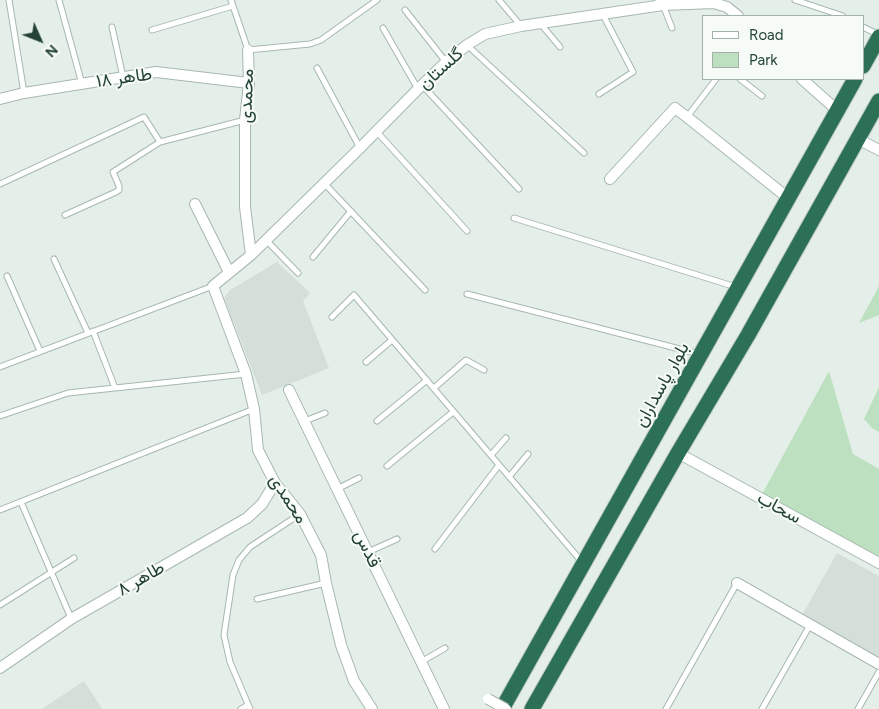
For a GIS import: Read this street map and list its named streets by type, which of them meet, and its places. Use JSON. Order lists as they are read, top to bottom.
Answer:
{
  "streets": {
    "highway": ["بلوار پاسداران"],
    "street": [
      "گلستان",
      "طاهر ۱۸",
      "محمدی",
      "سحاب",
      "قدس",
      "طاهر ۸"
    ]
  },
  "crossings": [
    ["گلستان", "محمدی"],
    ["طاهر ۱۸", "محمدی"],
    ["محمدی", "طاهر ۸"]
  ],
  "legend": ["Road", "Park"],
  "north": "bottom right"
}
